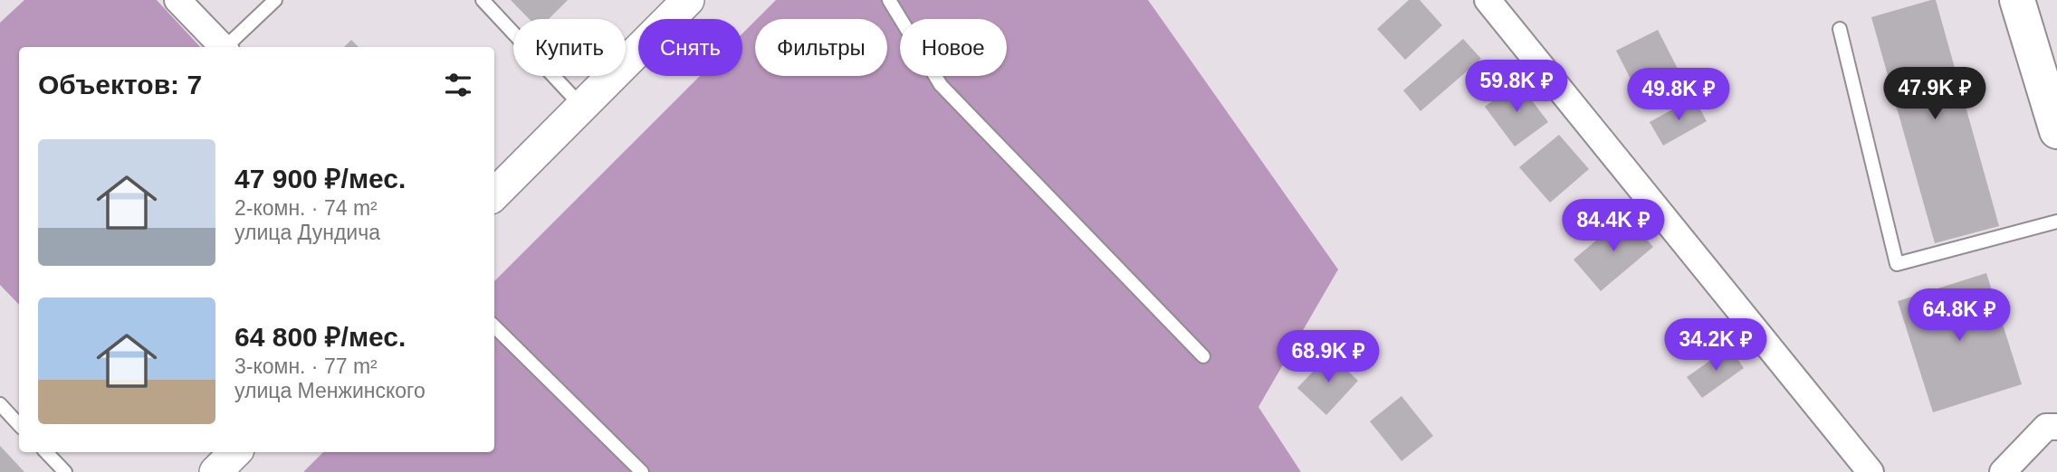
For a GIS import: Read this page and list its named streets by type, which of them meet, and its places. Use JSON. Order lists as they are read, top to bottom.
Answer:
{
  "page": {
    "chip": [
      "Купить",
      "Снять",
      "Фильтры",
      "Новое"
    ],
    "heading": "Объектов: 7",
    "price": [
      "59.8K ₽",
      "47.9K ₽",
      "49.8K ₽",
      "84.4K ₽",
      "64.8K ₽",
      "34.2K ₽",
      "68.9K ₽"
    ],
    "list": [
      {
        "name": "47 900 ₽/мес.",
        "note": "2-комн. · 74 m² · улица Дундича"
      },
      {
        "name": "64 800 ₽/мес.",
        "note": "3-комн. · 77 m² · улица Менжинского"
      }
    ]
  }
}
